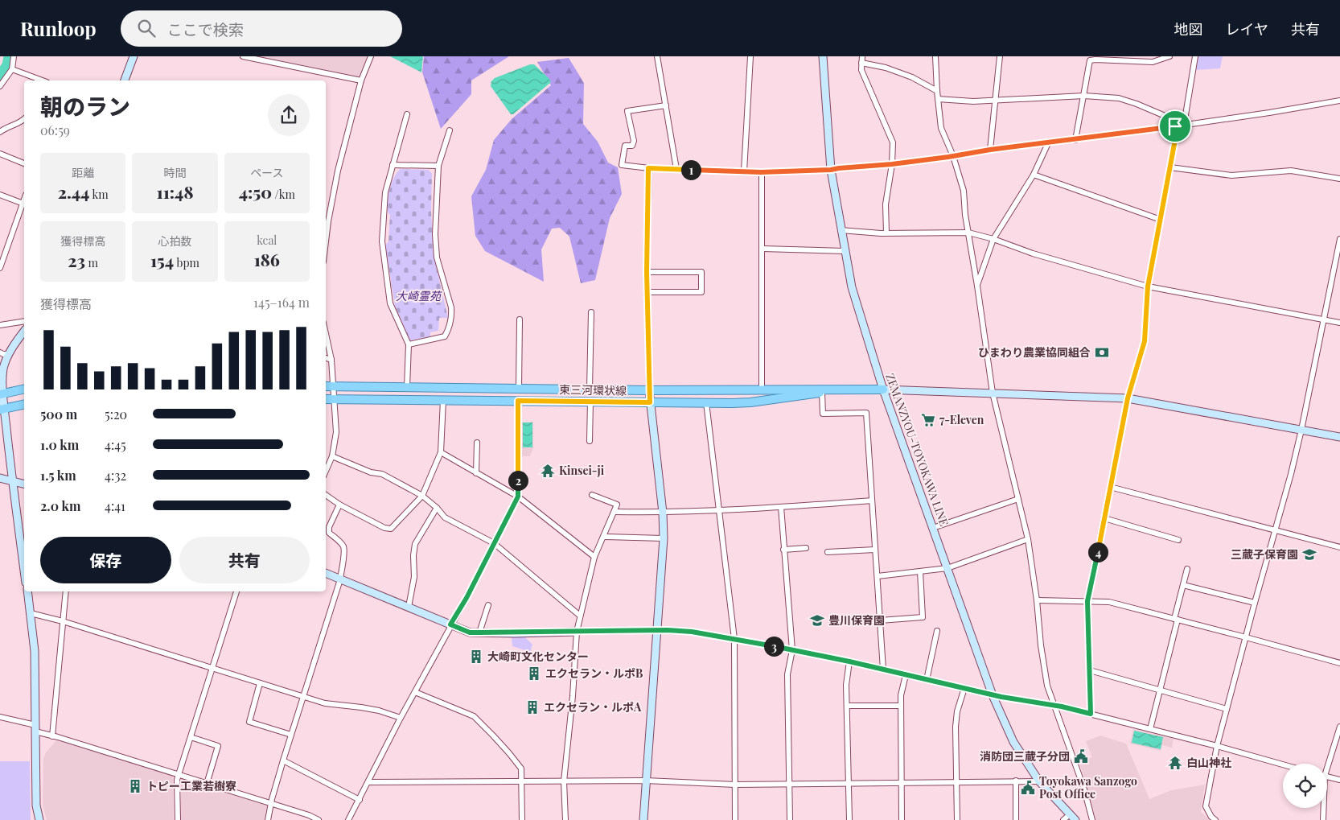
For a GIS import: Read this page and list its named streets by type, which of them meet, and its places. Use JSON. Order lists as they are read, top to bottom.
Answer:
{
  "streets": {
    "main road": ["東三河環状線"],
    "street": ["ZEMANZYOU-TOYOKAWA LINE"]
  },
  "crossings": [
    ["東三河環状線", "ZEMANZYOU-TOYOKAWA LINE"]
  ],
  "parks": ["大崎霊苑"],
  "places": {
    "bank": ["ひまわり農業協同組合"],
    "supermarket": ["7-Eleven"],
    "temple": ["Kinsei-ji", "白山神社"],
    "school or university": ["三蔵子保育園", "豊川保育園"],
    "building": [
      "大崎町文化センター",
      "エクセラン・ルポB",
      "エクセラン・ルポA",
      "トピー工業若樹寮"
    ],
    "public building": ["消防団三蔵子分団", "Toyokawa Sanzogo Post Office"]
  },
  "page": {
    "header": "Runloop",
    "search": "ここで検索",
    "nav": ["地図", "レイヤ", "共有"],
    "heading": ["朝のラン", "06:59"],
    "stats": [
      ["距離", "2.44 km"],
      ["時間", "11:48"],
      ["ペース", "4:50 /km"],
      ["獲得標高", "23 m"],
      ["心拍数", "154 bpm"],
      ["kcal", "186"]
    ],
    "pins": [
      "1",
      "2",
      "4",
      "3"
    ],
    "chart": ["獲得標高", "145–164 m"],
    "list": [
      {
        "name": "500 m",
        "note": "5:20"
      },
      {
        "name": "1.0 km",
        "note": "4:45"
      },
      {
        "name": "1.5 km",
        "note": "4:32"
      },
      {
        "name": "2.0 km",
        "note": "4:41"
      }
    ],
    "buttons": ["保存", "共有"]
  }
}
